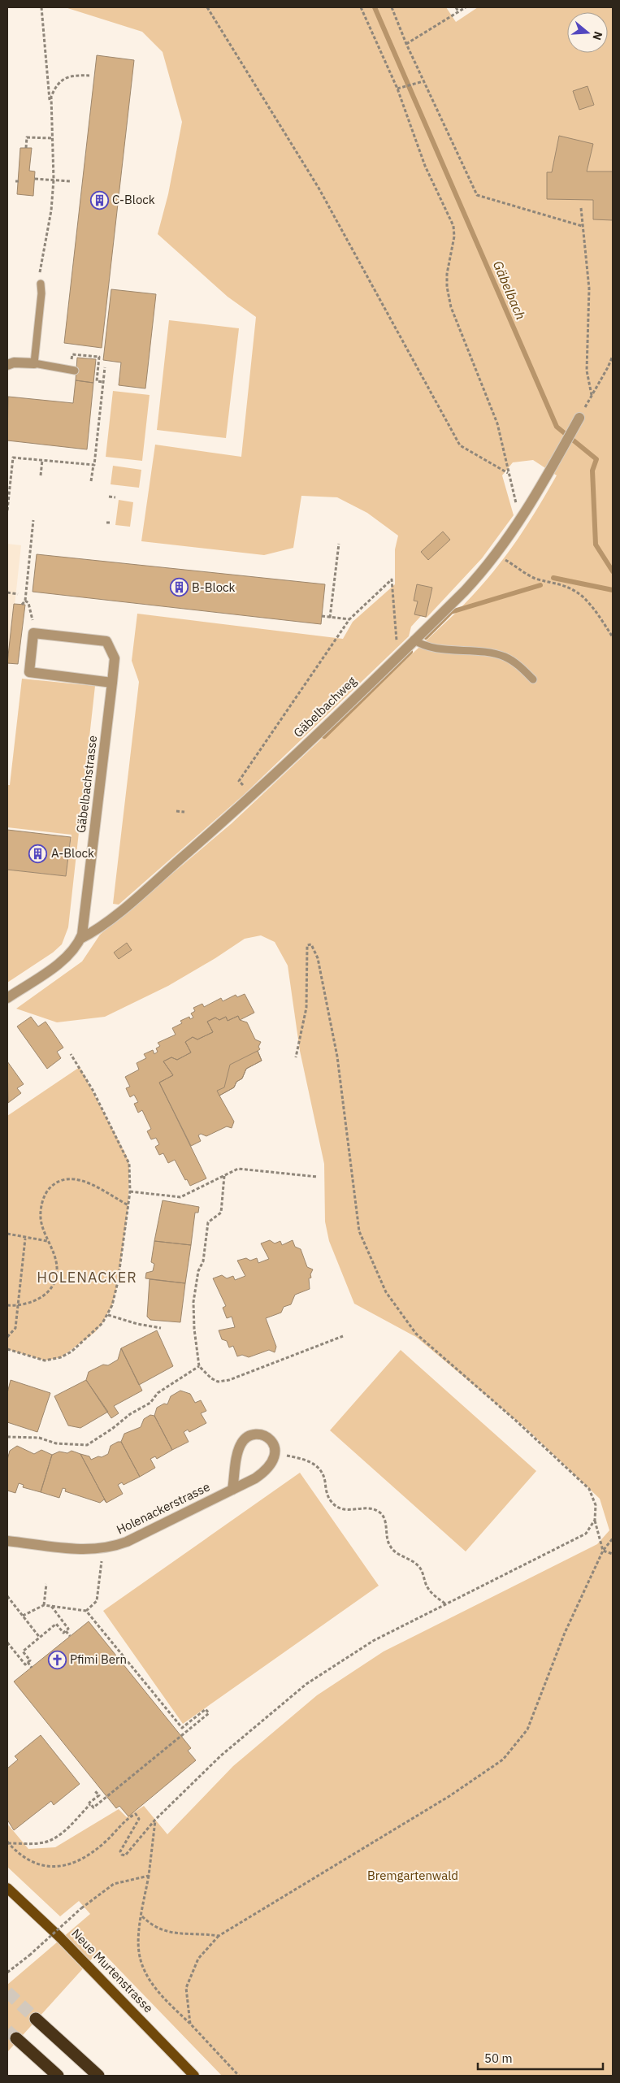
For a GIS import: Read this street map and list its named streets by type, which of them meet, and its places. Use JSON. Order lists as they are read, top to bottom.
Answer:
{
  "streets": {
    "main road": ["Neue Murtenstrasse"],
    "street": ["Gäbelbachweg", "Gäbelbachstrasse", "Holenackerstrasse"]
  },
  "crossings": [
    ["Gäbelbachweg", "Gäbelbachstrasse"]
  ],
  "districts": ["HOLENACKER"],
  "water": ["Gäbelbach"],
  "parks": ["Bremgartenwald"],
  "places": {
    "building": ["C-Block", "B-Block", "A-Block"],
    "church": ["Pfimi Bern"]
  },
  "scale_bar": "50 m",
  "north": "right"
}
